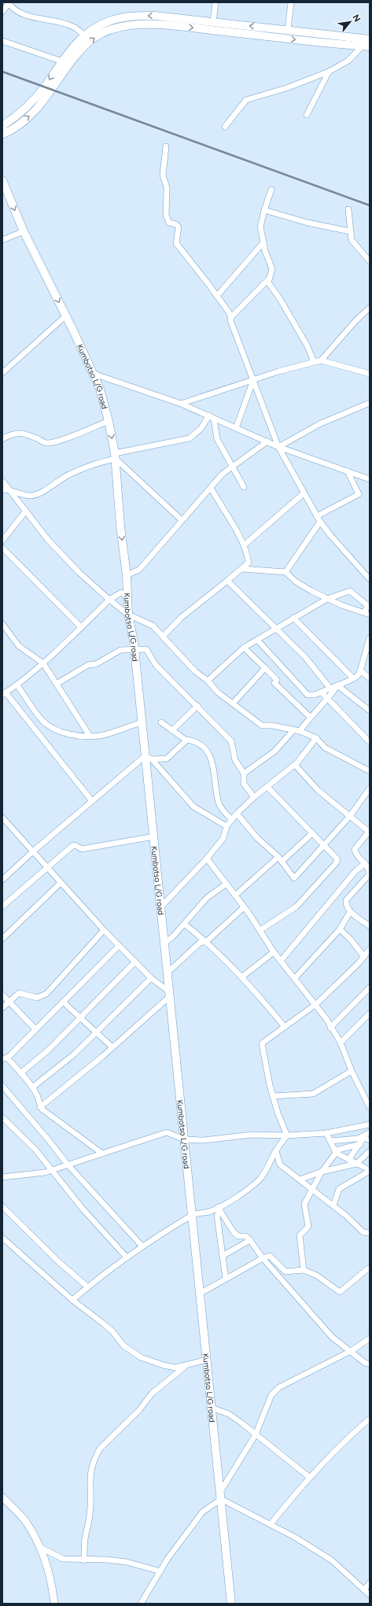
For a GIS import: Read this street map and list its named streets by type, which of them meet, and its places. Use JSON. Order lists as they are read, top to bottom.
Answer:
{
  "streets": {
    "main road": ["Kumbotso L/G road"]
  },
  "north": "top right"
}
